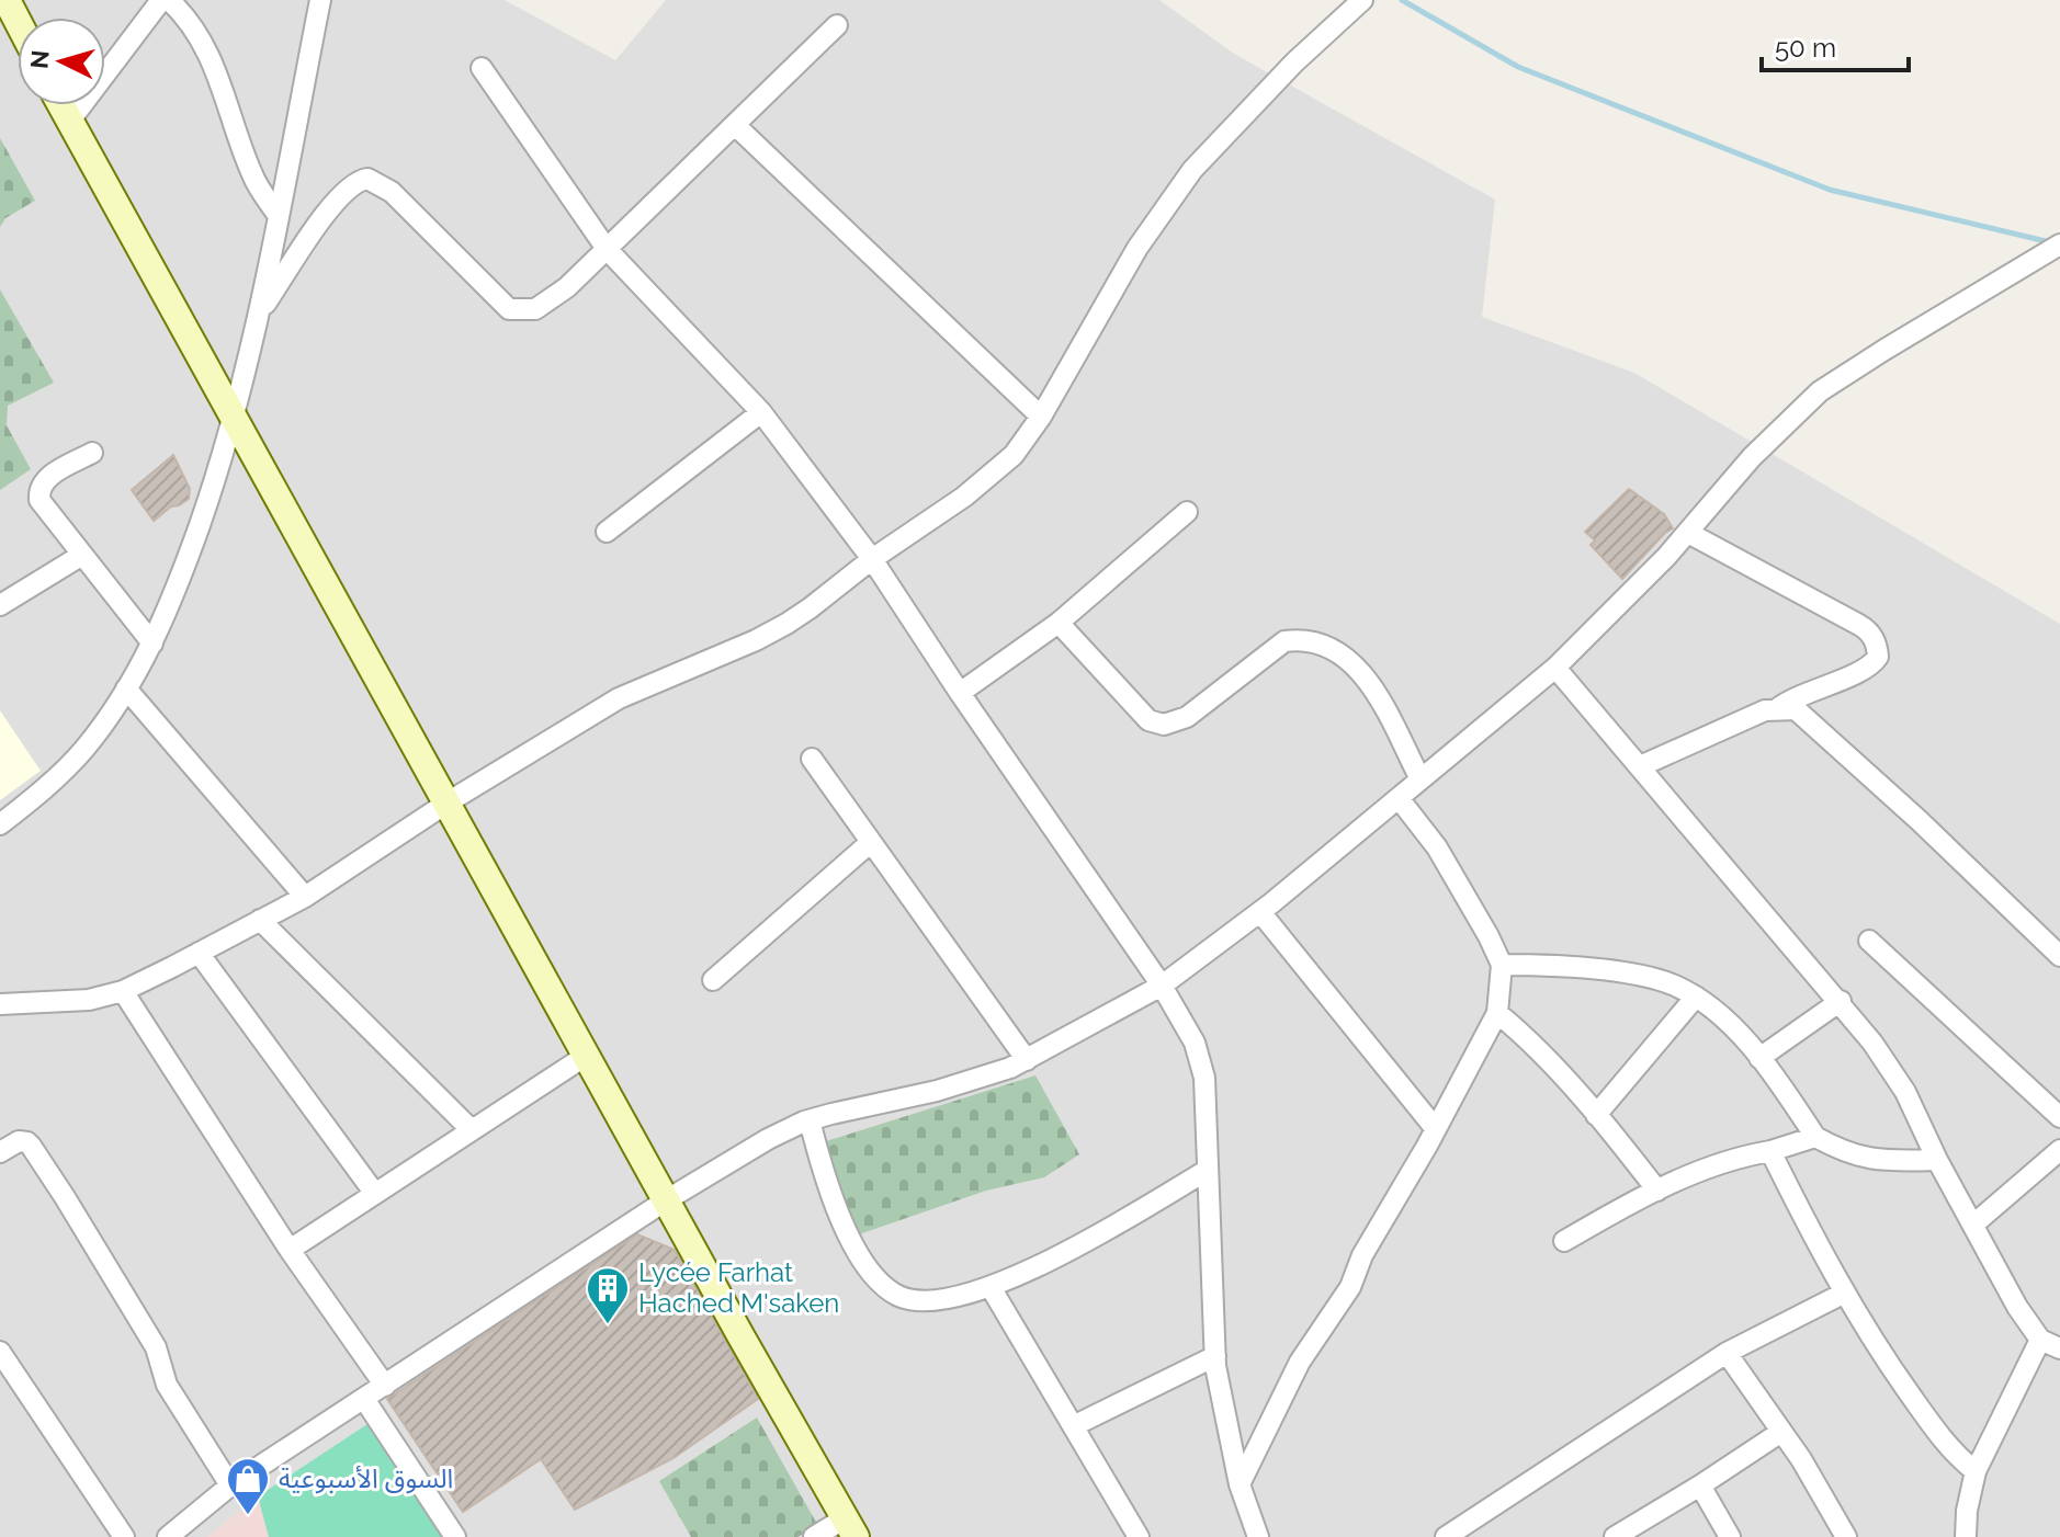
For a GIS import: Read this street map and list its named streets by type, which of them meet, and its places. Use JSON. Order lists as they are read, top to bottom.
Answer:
{
  "places": {
    "building": ["Lycée Farhat Hached M'saken"],
    "shop": ["السوق اﻷسبوعية"]
  },
  "scale_bar": "50 m",
  "north": "left"
}
